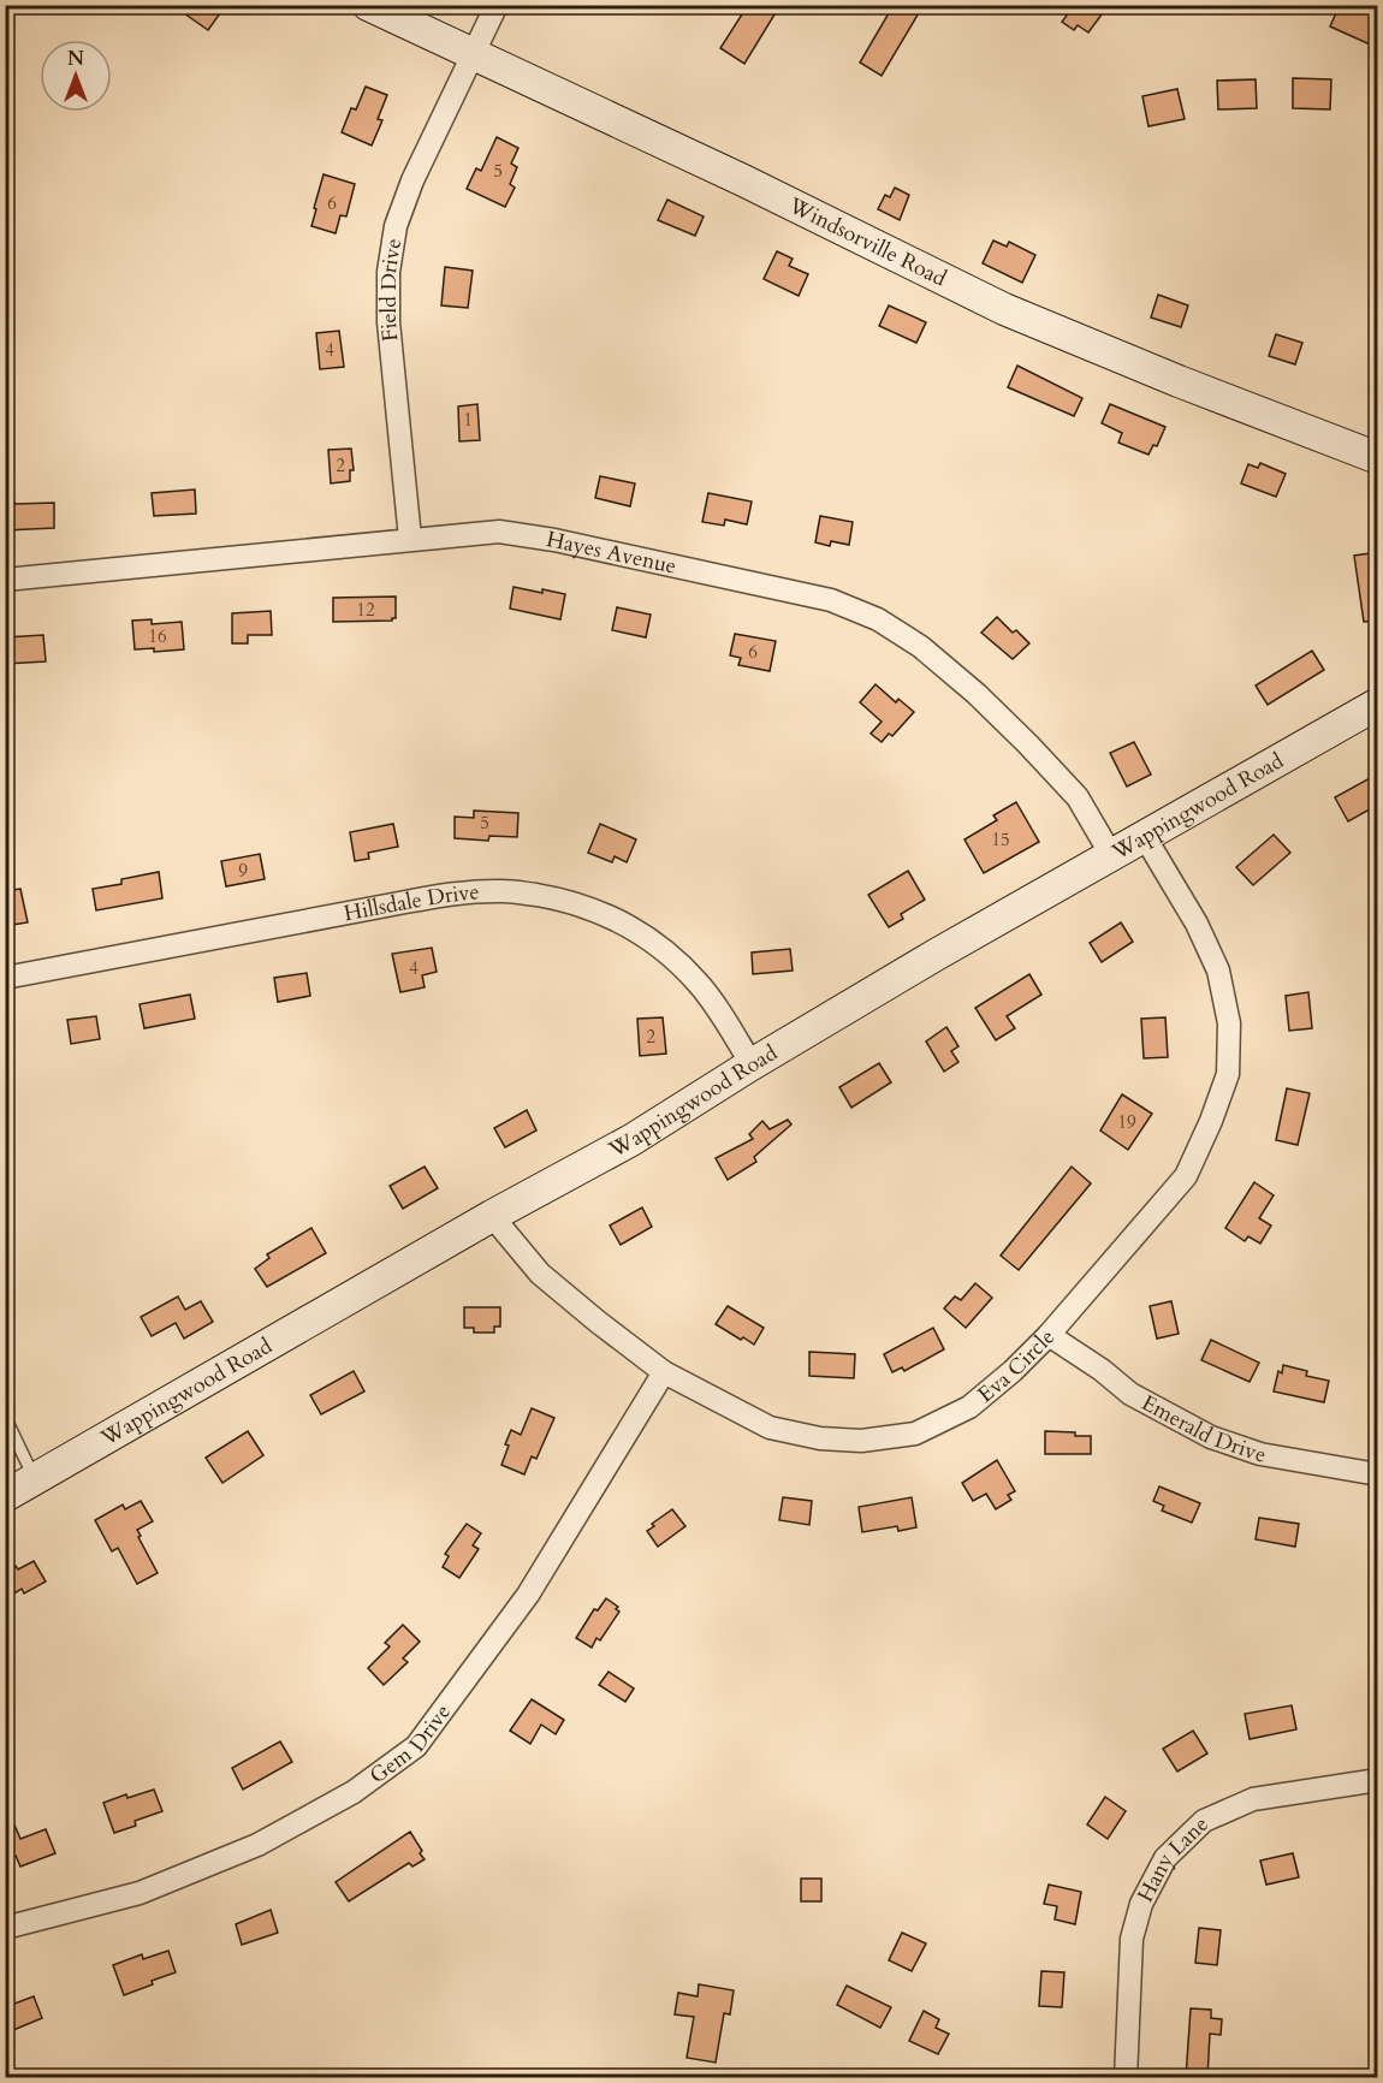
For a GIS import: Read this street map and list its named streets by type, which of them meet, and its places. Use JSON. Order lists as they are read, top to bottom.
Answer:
{
  "streets": {
    "main road": ["Windsorville Road", "Wappingwood Road"],
    "street": [
      "Field Drive",
      "Hayes Avenue",
      "Hillsdale Drive",
      "Eva Circle",
      "Emerald Drive",
      "Gem Drive",
      "Hany Lane"
    ]
  },
  "crossings": [
    ["Windsorville Road", "Field Drive"],
    ["Field Drive", "Hayes Avenue"],
    ["Hayes Avenue", "Wappingwood Road"],
    ["Wappingwood Road", "Hillsdale Drive"],
    ["Wappingwood Road", "Eva Circle"],
    ["Eva Circle", "Emerald Drive"],
    ["Eva Circle", "Gem Drive"]
  ],
  "house_numbers": [
    "5",
    "6",
    "4",
    "1",
    "2",
    "12",
    "16",
    "6",
    "5",
    "15",
    "9",
    "4",
    "2",
    "19"
  ],
  "north": "top"
}
